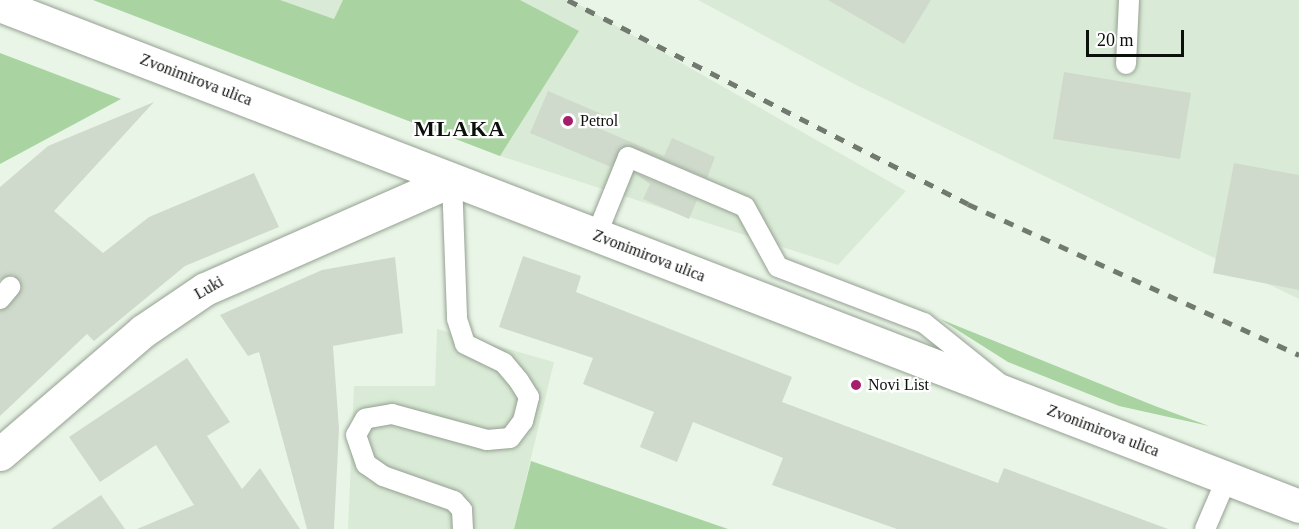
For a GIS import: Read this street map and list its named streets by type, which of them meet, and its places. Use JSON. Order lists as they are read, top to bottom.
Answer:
{
  "streets": {
    "main road": ["Zvonimirova ulica", "Luki"]
  },
  "crossings": [
    ["Zvonimirova ulica", "Luki"]
  ],
  "districts": ["MLAKA"],
  "places": ["Petrol", "Novi List"],
  "scale_bar": "20 m"
}
